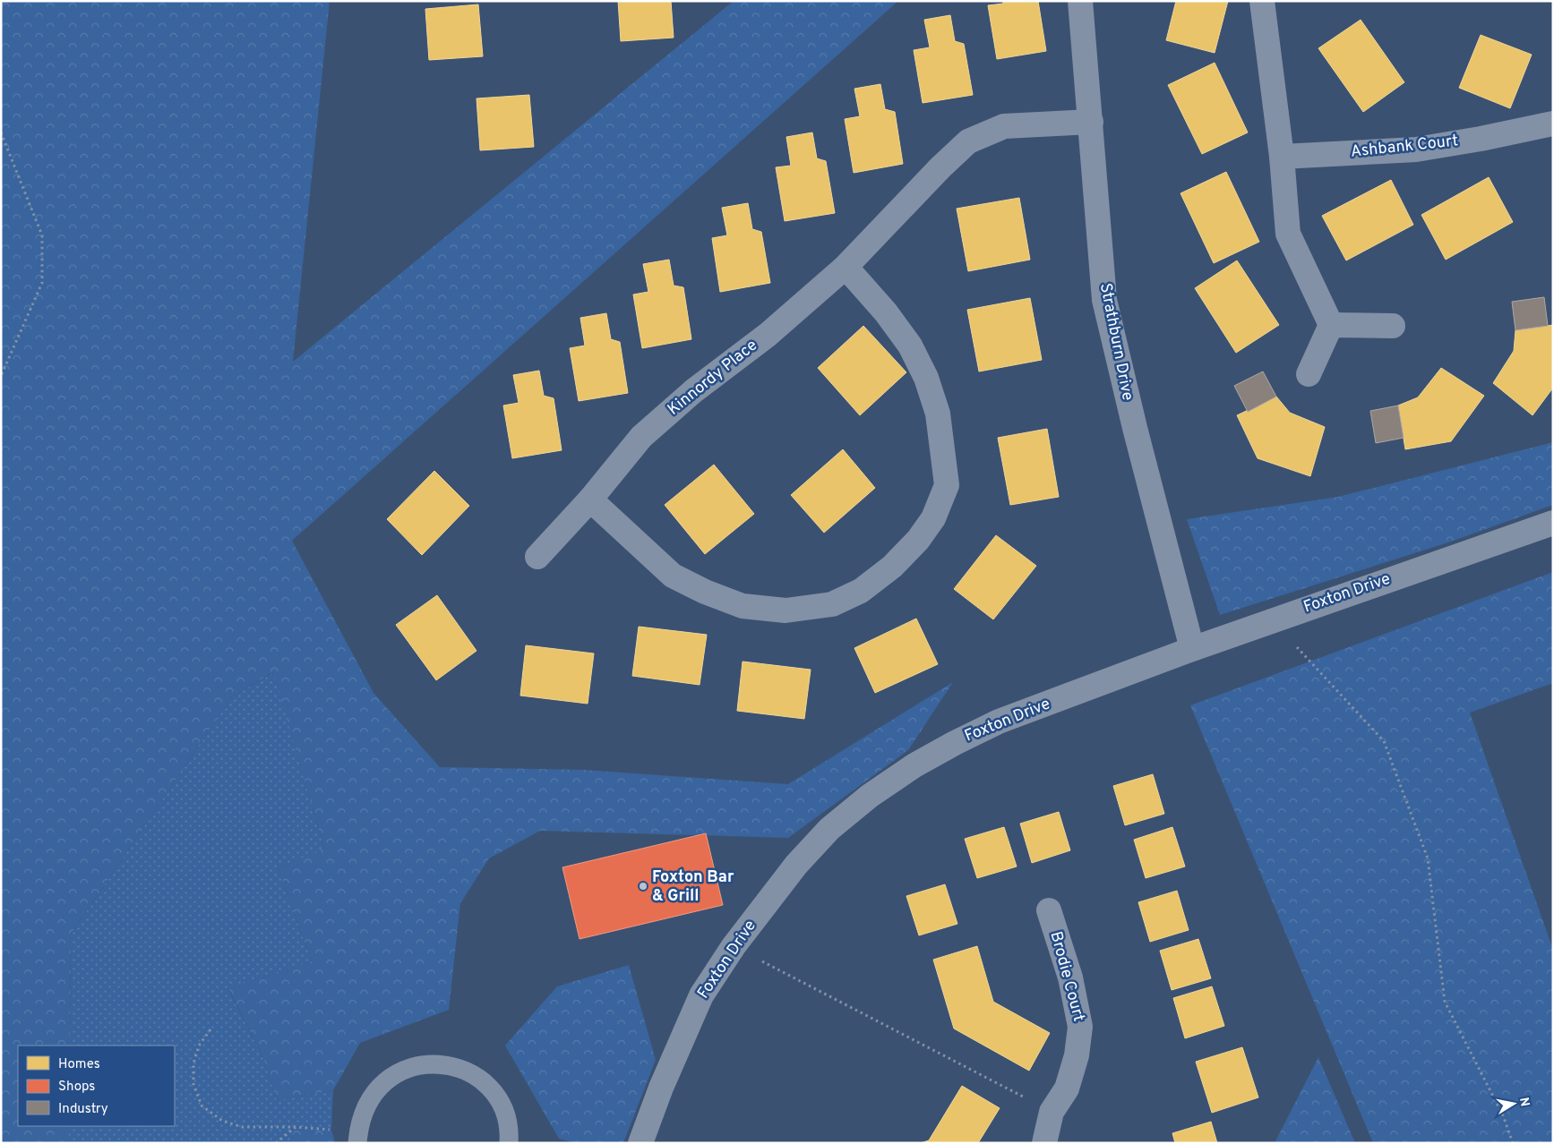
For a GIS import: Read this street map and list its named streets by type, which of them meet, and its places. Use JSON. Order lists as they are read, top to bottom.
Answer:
{
  "streets": {
    "street": [
      "Ashbank Court",
      "Strathburn Drive",
      "Kinnordy Place",
      "Foxton Drive",
      "Brodie Court"
    ]
  },
  "crossings": [
    ["Strathburn Drive", "Kinnordy Place"],
    ["Strathburn Drive", "Foxton Drive"]
  ],
  "places": ["Foxton Bar & Grill"],
  "legend": ["Homes", "Shops", "Industry"],
  "north": "right"
}
